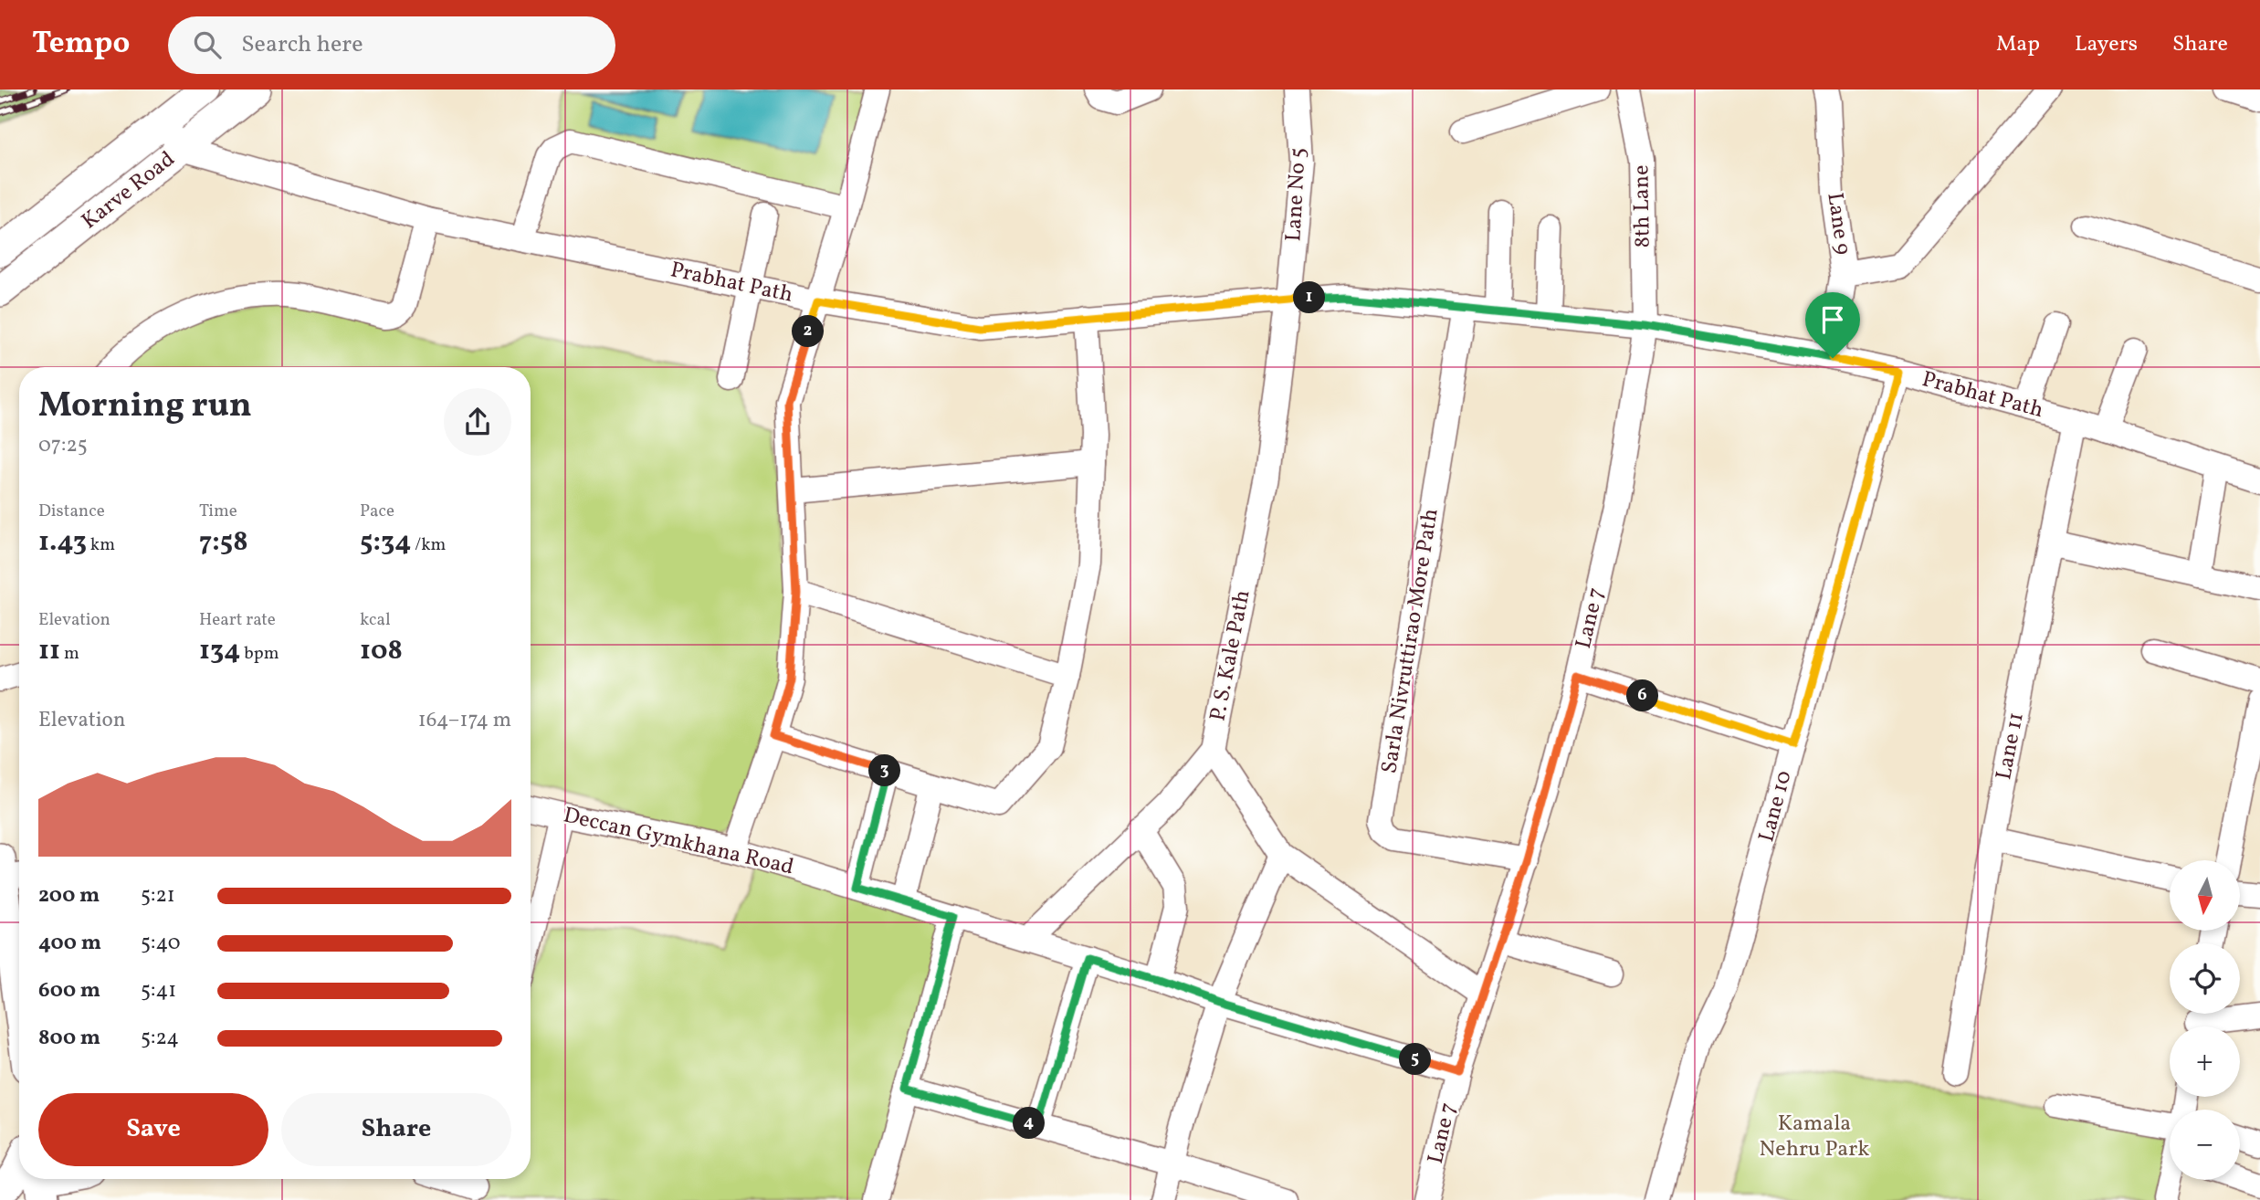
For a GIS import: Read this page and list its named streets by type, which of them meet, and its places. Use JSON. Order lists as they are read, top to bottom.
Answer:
{
  "streets": {
    "main road": ["Karve Road"],
    "street": [
      "Lane No 5",
      "8th Lane",
      "Lane 9",
      "Prabhat Path",
      "Lane 7",
      "Sarla Nivruttirao More Path",
      "P. S. Kale Path",
      "Lane 11",
      "Lane 10",
      "Deccan Gymkhana Road"
    ]
  },
  "crossings": [
    ["Karve Road", "Prabhat Path"],
    ["Lane No 5", "Prabhat Path"],
    ["Lane No 5", "P. S. Kale Path"],
    ["8th Lane", "Prabhat Path"],
    ["8th Lane", "Lane 7"],
    ["Lane 9", "Prabhat Path"],
    ["Prabhat Path", "Lane 7"],
    ["Prabhat Path", "Sarla Nivruttirao More Path"],
    ["Prabhat Path", "P. S. Kale Path"],
    ["Prabhat Path", "Lane 11"],
    ["Prabhat Path", "Lane 10"],
    ["Lane 7", "Sarla Nivruttirao More Path"],
    ["Lane 7", "Deccan Gymkhana Road"],
    ["P. S. Kale Path", "Deccan Gymkhana Road"]
  ],
  "parks": ["Kamala Nehru Park"],
  "north": "bottom",
  "page": {
    "header": "Tempo",
    "search": "Search here",
    "nav": ["Map", "Layers", "Share"],
    "pins": [
      "1",
      "2",
      "6",
      "3",
      "5",
      "4"
    ],
    "heading": ["Morning run", "07:25"],
    "stats": [
      ["Distance", "1.43 km"],
      ["Time", "7:58"],
      ["Pace", "5:34 /km"],
      ["Elevation", "11 m"],
      ["Heart rate", "134 bpm"],
      ["kcal", "108"]
    ],
    "chart": ["Elevation", "164–174 m"],
    "map_buttons": ["+", "−"],
    "list": [
      {
        "name": "200 m",
        "note": "5:21"
      },
      {
        "name": "400 m",
        "note": "5:40"
      },
      {
        "name": "600 m",
        "note": "5:41"
      },
      {
        "name": "800 m",
        "note": "5:24"
      }
    ],
    "buttons": ["Save", "Share"]
  }
}
